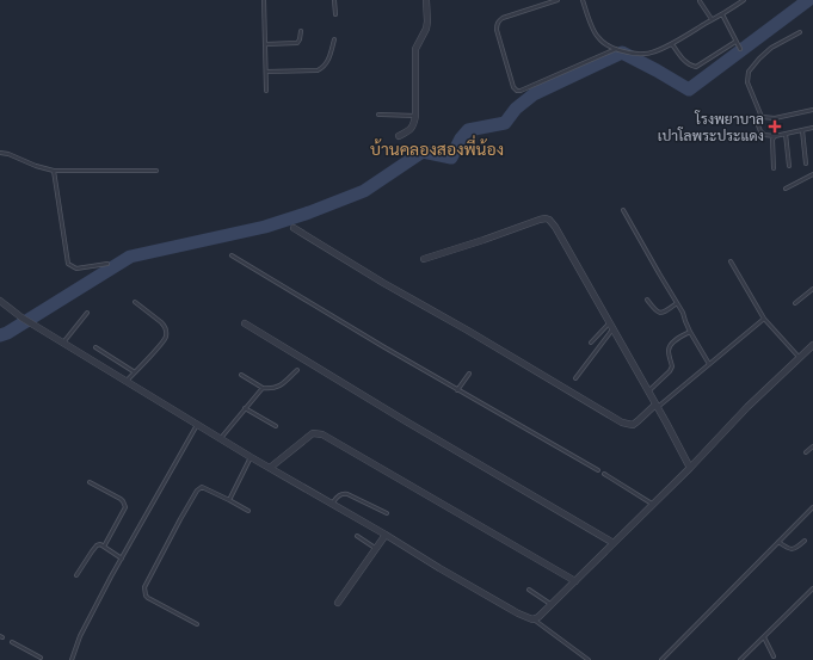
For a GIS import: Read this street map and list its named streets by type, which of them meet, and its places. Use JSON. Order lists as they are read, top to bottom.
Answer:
{
  "districts": ["บ้านคลองสองพี่น้อง"],
  "places": {
    "health": ["โรงพยาบาล เปาโลพระประแดง"]
  }
}
